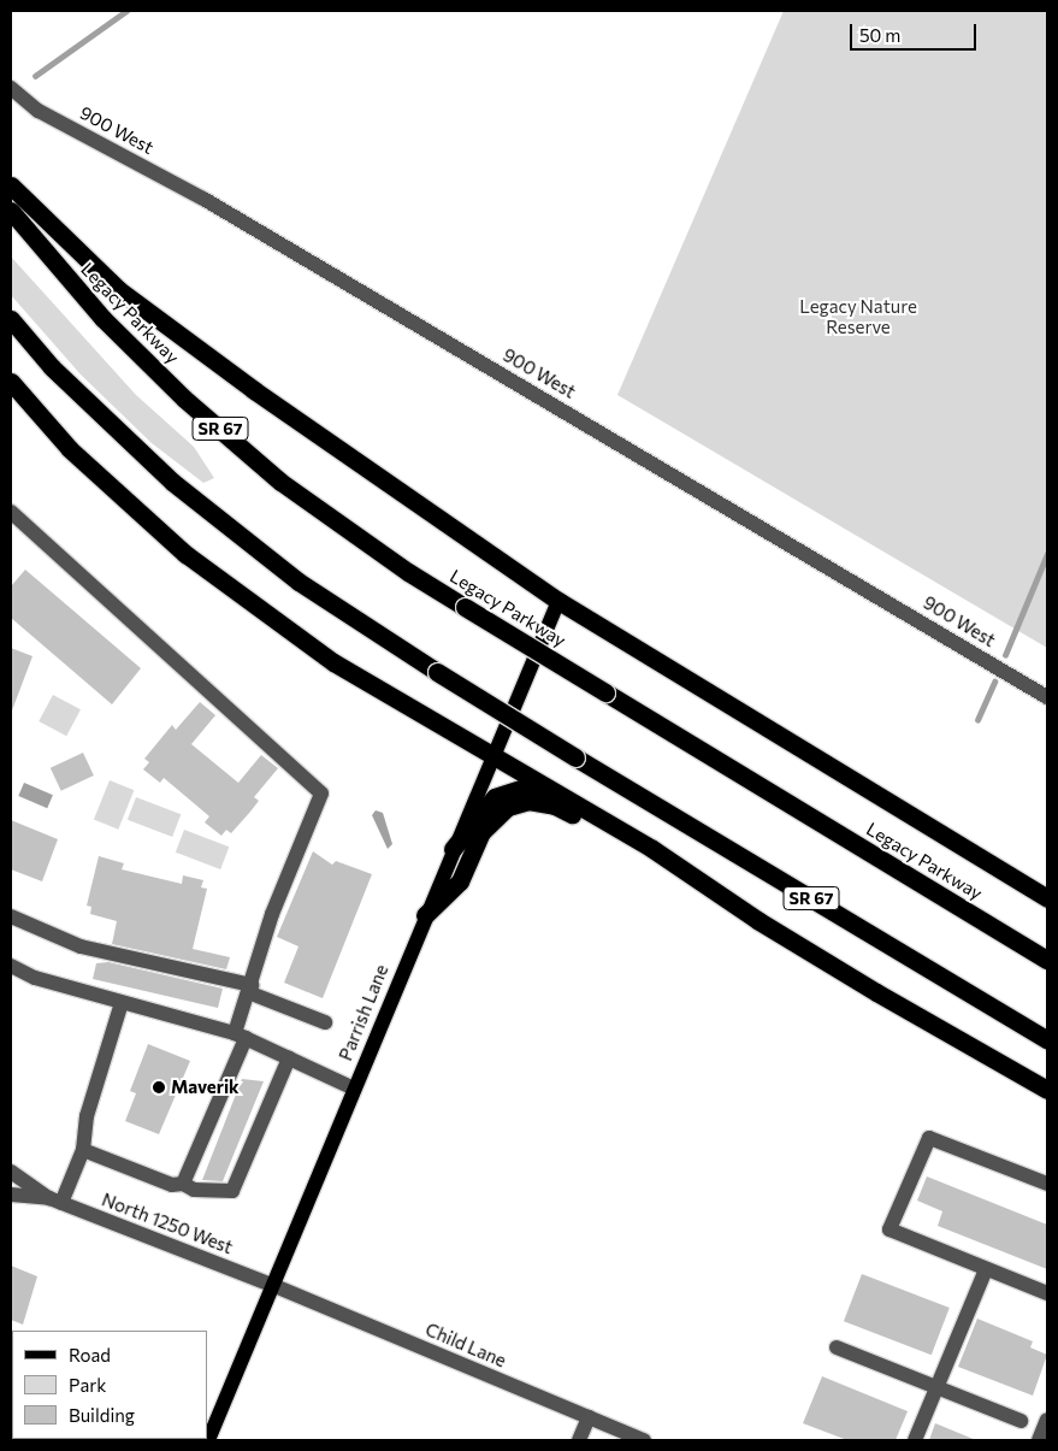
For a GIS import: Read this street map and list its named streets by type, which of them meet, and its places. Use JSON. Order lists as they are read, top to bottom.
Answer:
{
  "streets": {
    "highway": ["Legacy Parkway", "SR 67"],
    "main road": ["Parrish Lane"],
    "street": ["900 West", "North 1250 West", "Child Lane"]
  },
  "crossings": [
    ["Parrish Lane", "North 1250 West"],
    ["Parrish Lane", "Child Lane"],
    ["North 1250 West", "Child Lane"]
  ],
  "parks": ["Legacy Nature Reserve"],
  "places": ["Maverik"],
  "legend": ["Road", "Park", "Building"],
  "scale_bar": "50 m"
}
